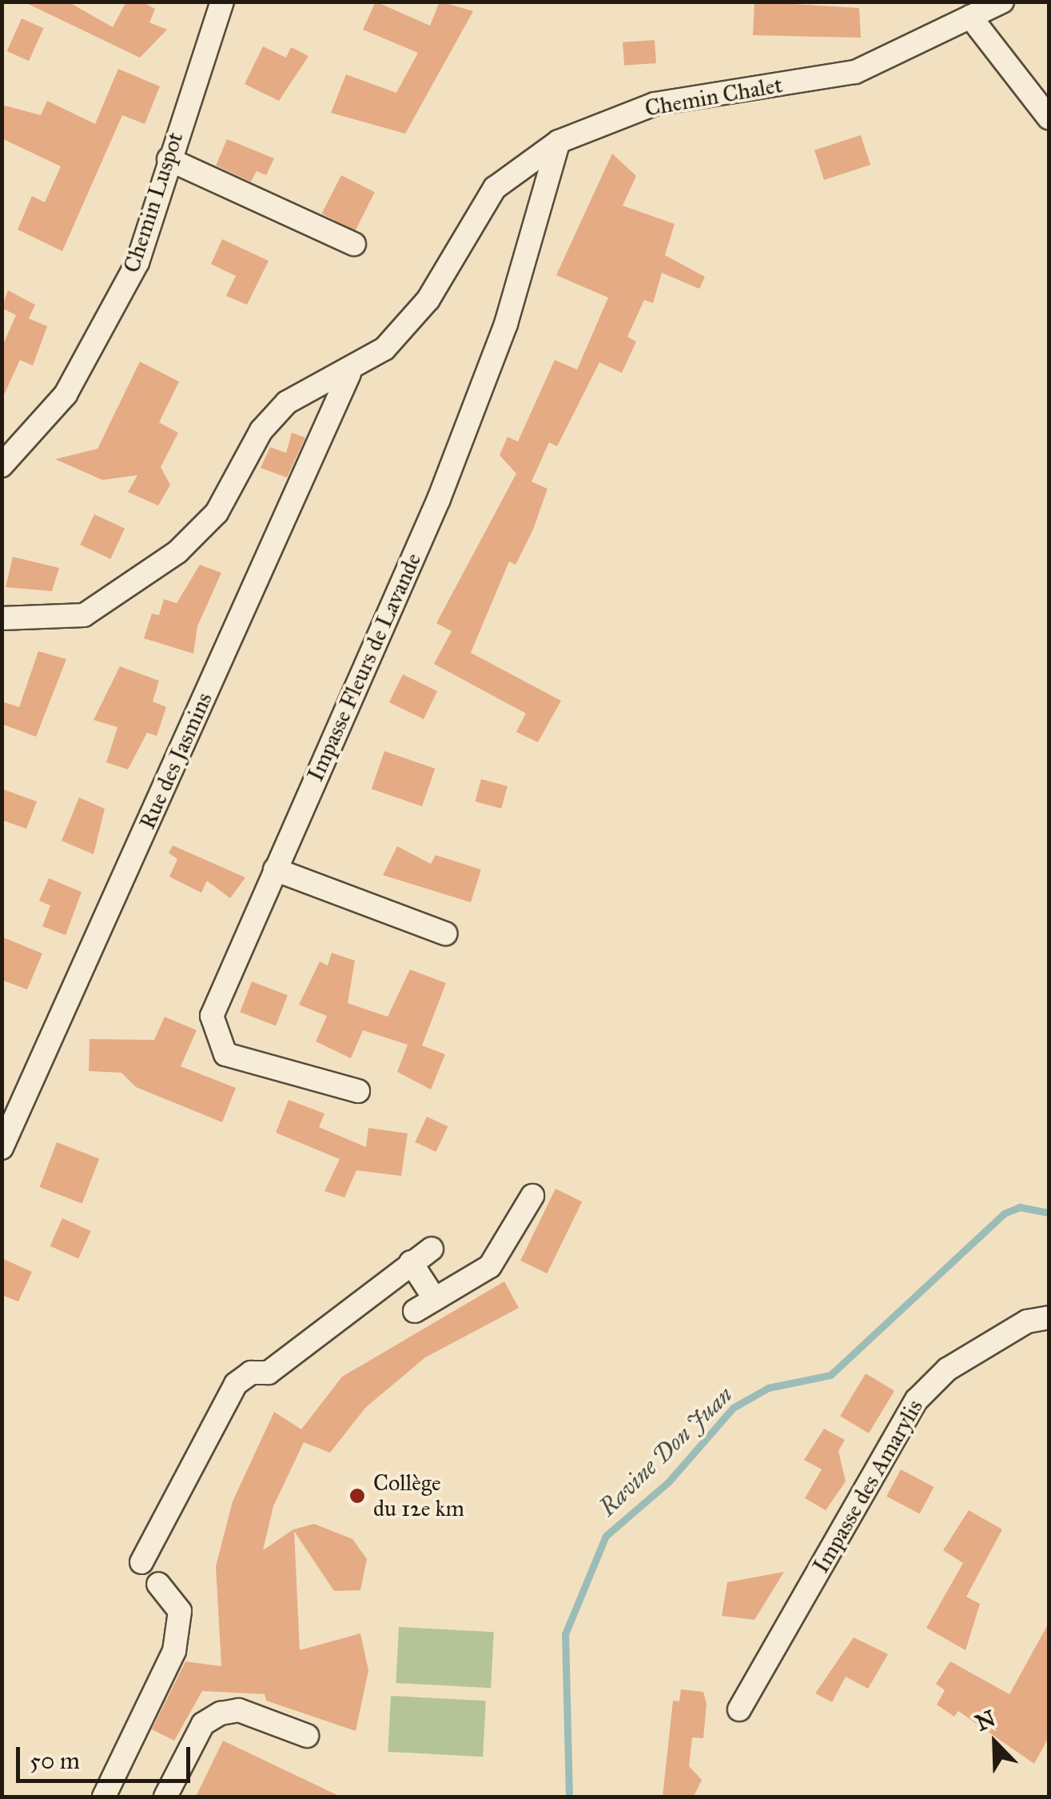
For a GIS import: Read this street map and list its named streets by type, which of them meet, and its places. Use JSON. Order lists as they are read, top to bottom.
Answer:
{
  "streets": {
    "street": [
      "Chemin Chalet",
      "Chemin Luspot",
      "Impasse Fleurs de Lavande",
      "Rue des Jasmins",
      "Impasse des Amarylis"
    ]
  },
  "crossings": [
    ["Chemin Chalet", "Impasse Fleurs de Lavande"],
    ["Chemin Chalet", "Rue des Jasmins"]
  ],
  "water": ["Ravine Don Juan"],
  "places": ["Collège du 12e km"],
  "scale_bar": "50 m",
  "north": "top left"
}
